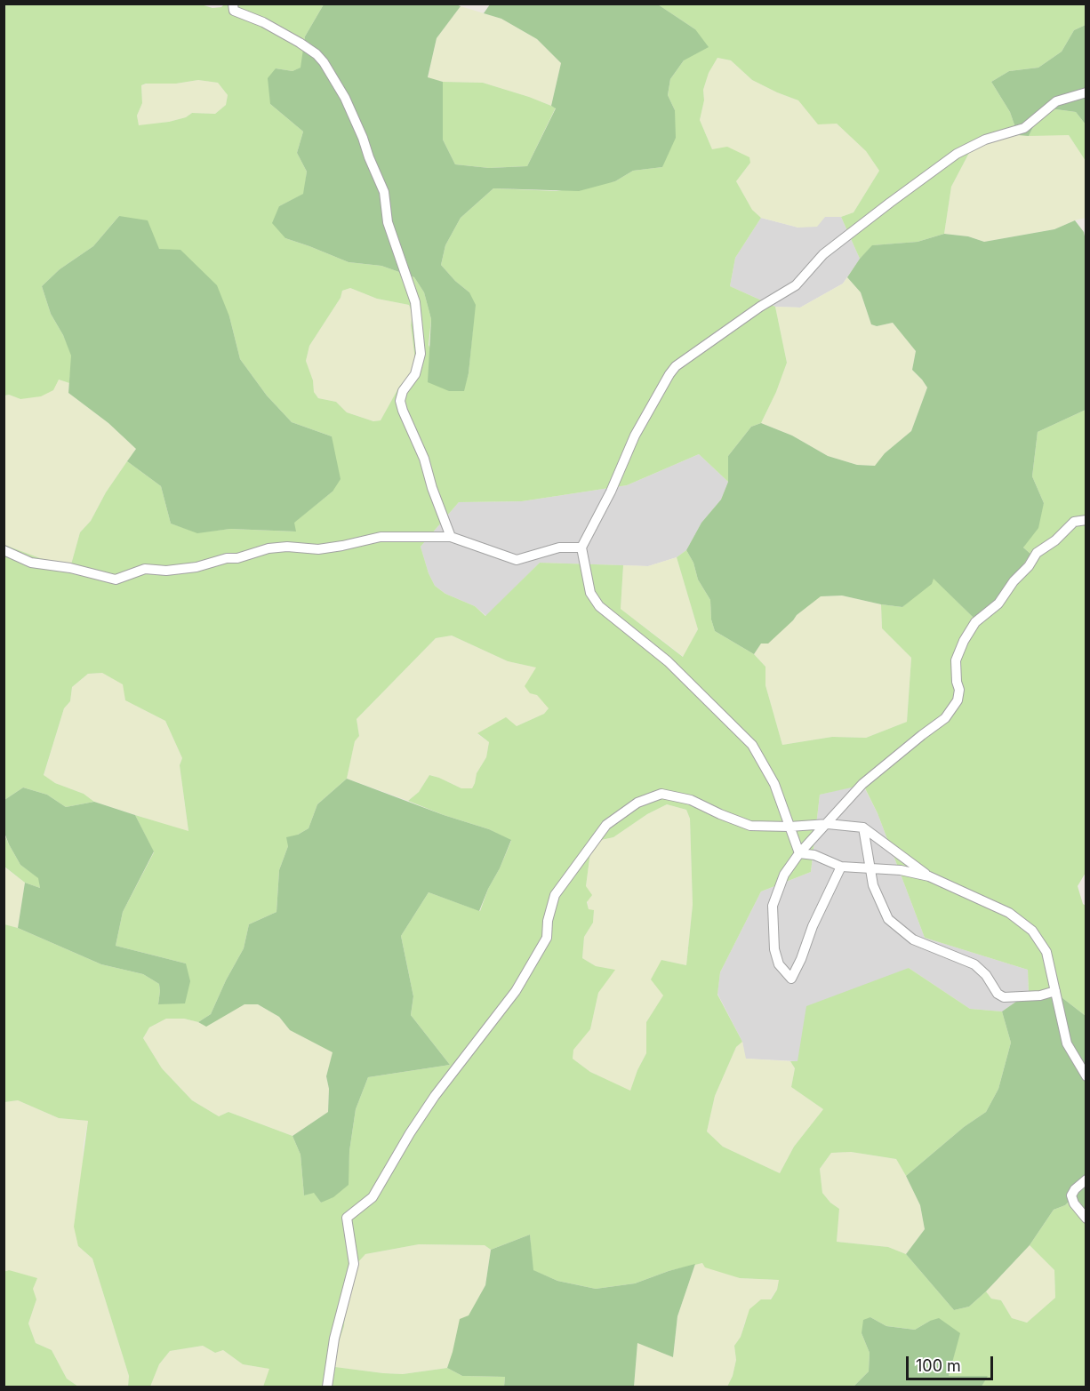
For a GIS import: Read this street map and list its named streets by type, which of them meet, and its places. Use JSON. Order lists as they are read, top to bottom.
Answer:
{
  "scale_bar": "100 m"
}
